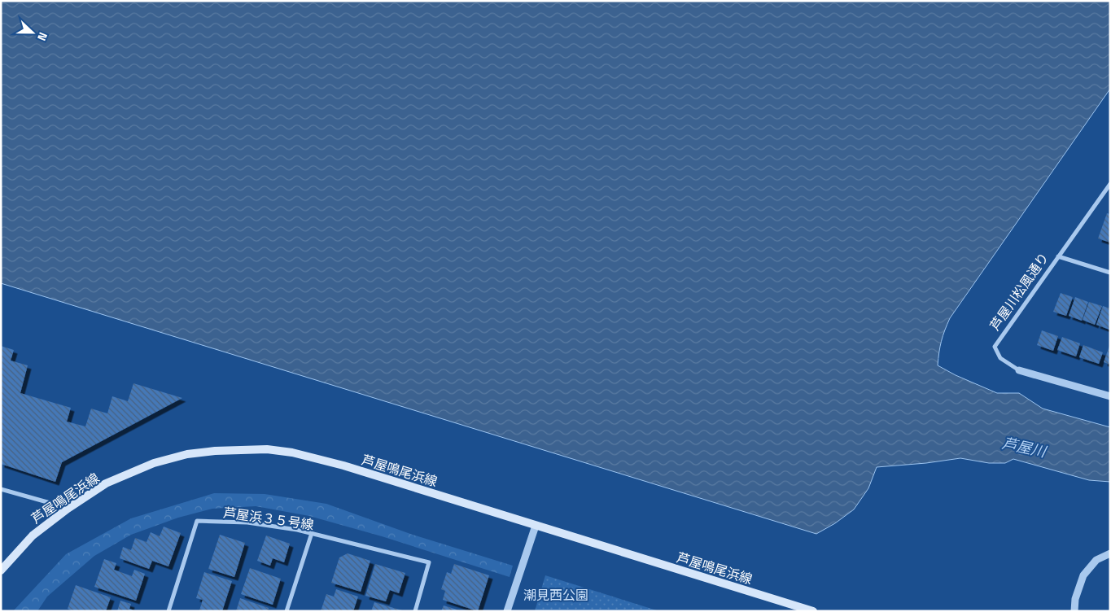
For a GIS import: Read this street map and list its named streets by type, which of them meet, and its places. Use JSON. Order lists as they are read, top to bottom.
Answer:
{
  "streets": {
    "main road": ["芦屋鳴尾浜線"],
    "street": ["芦屋川松風通り", "芦屋浜３５号線"]
  },
  "water": ["芦屋川"],
  "parks": ["潮見西公園"],
  "north": "right"
}
